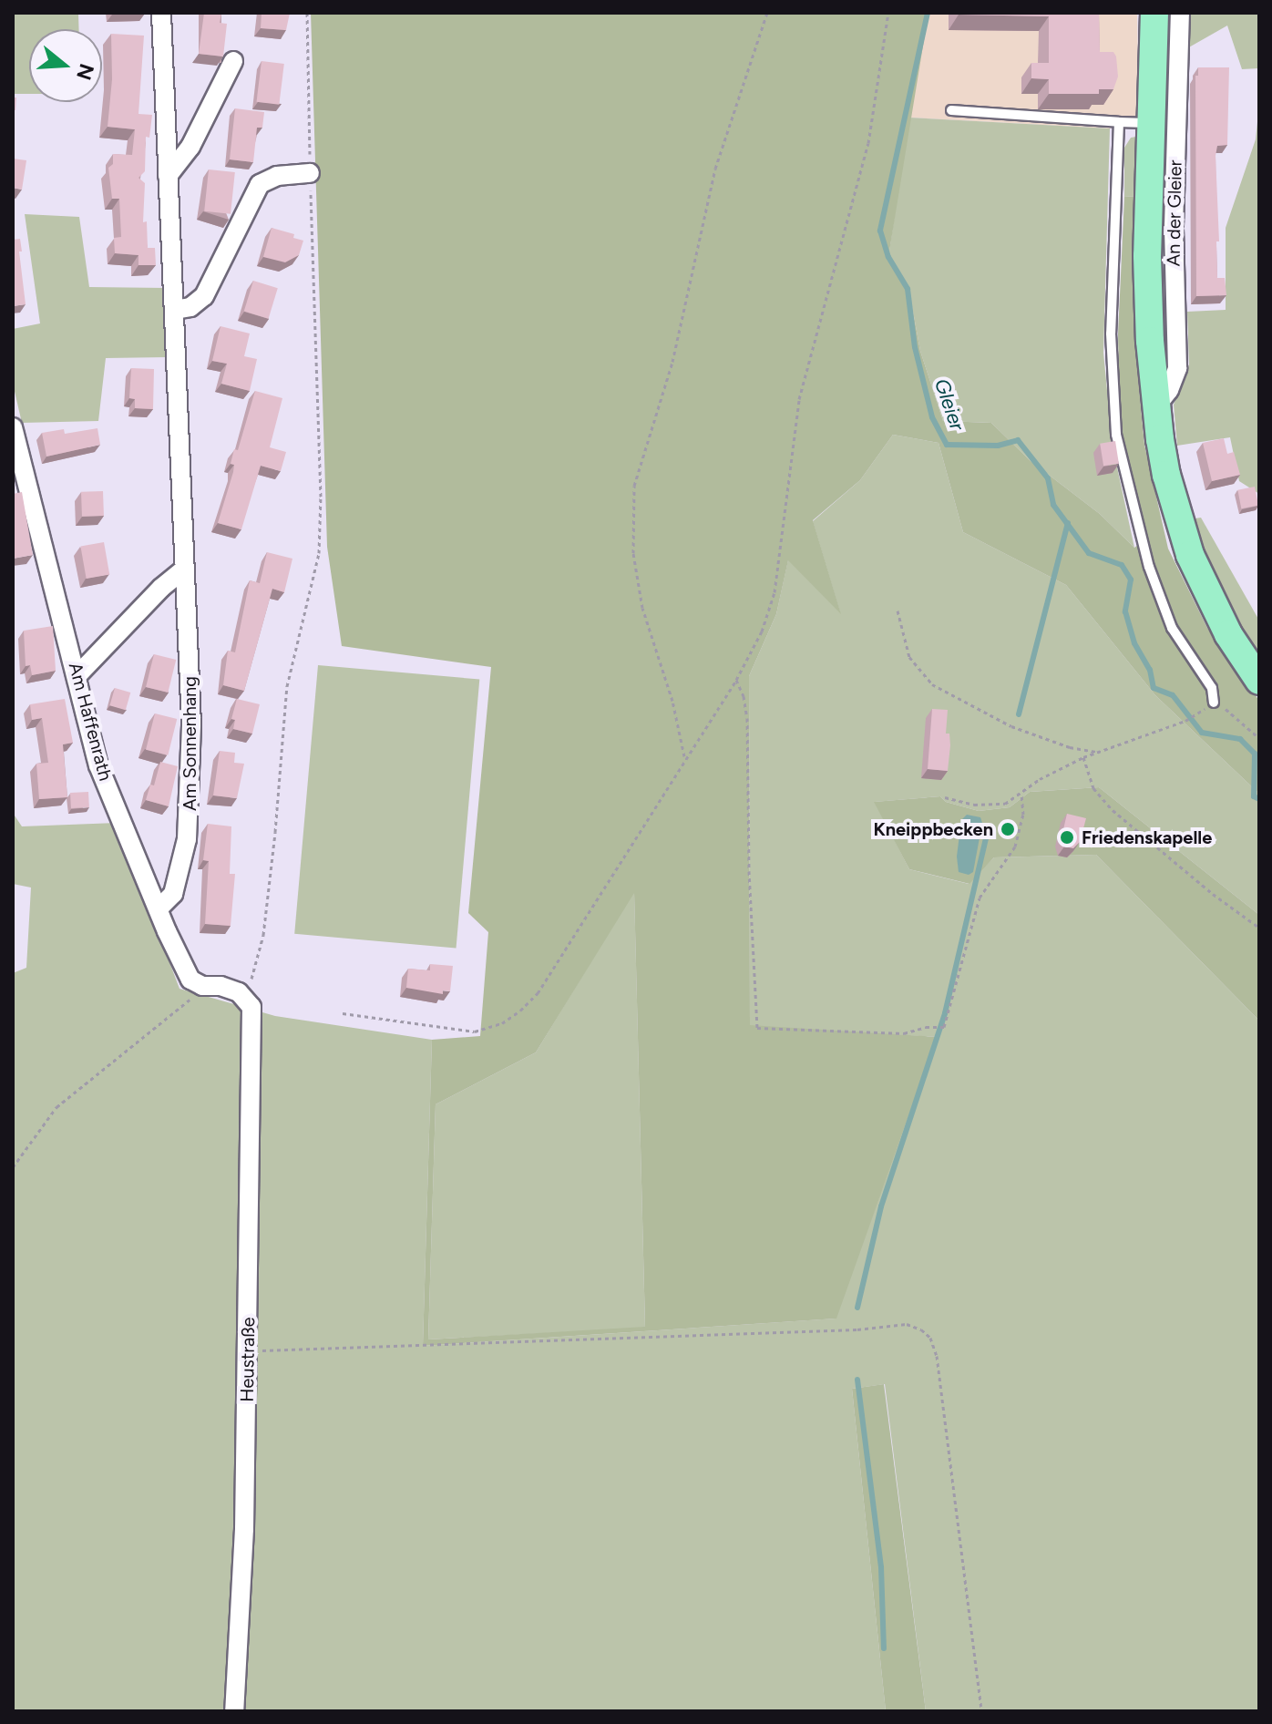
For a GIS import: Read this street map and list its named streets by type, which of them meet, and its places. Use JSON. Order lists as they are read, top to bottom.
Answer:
{
  "streets": {
    "main road": ["An der Gleier"],
    "street": ["Am Haffenrath", "Am Sonnenhang", "Heustraße"]
  },
  "crossings": [
    ["Am Haffenrath", "Am Sonnenhang"]
  ],
  "water": ["Gleier"],
  "places": ["Kneippbecken", "Friedenskapelle"],
  "north": "right"
}
